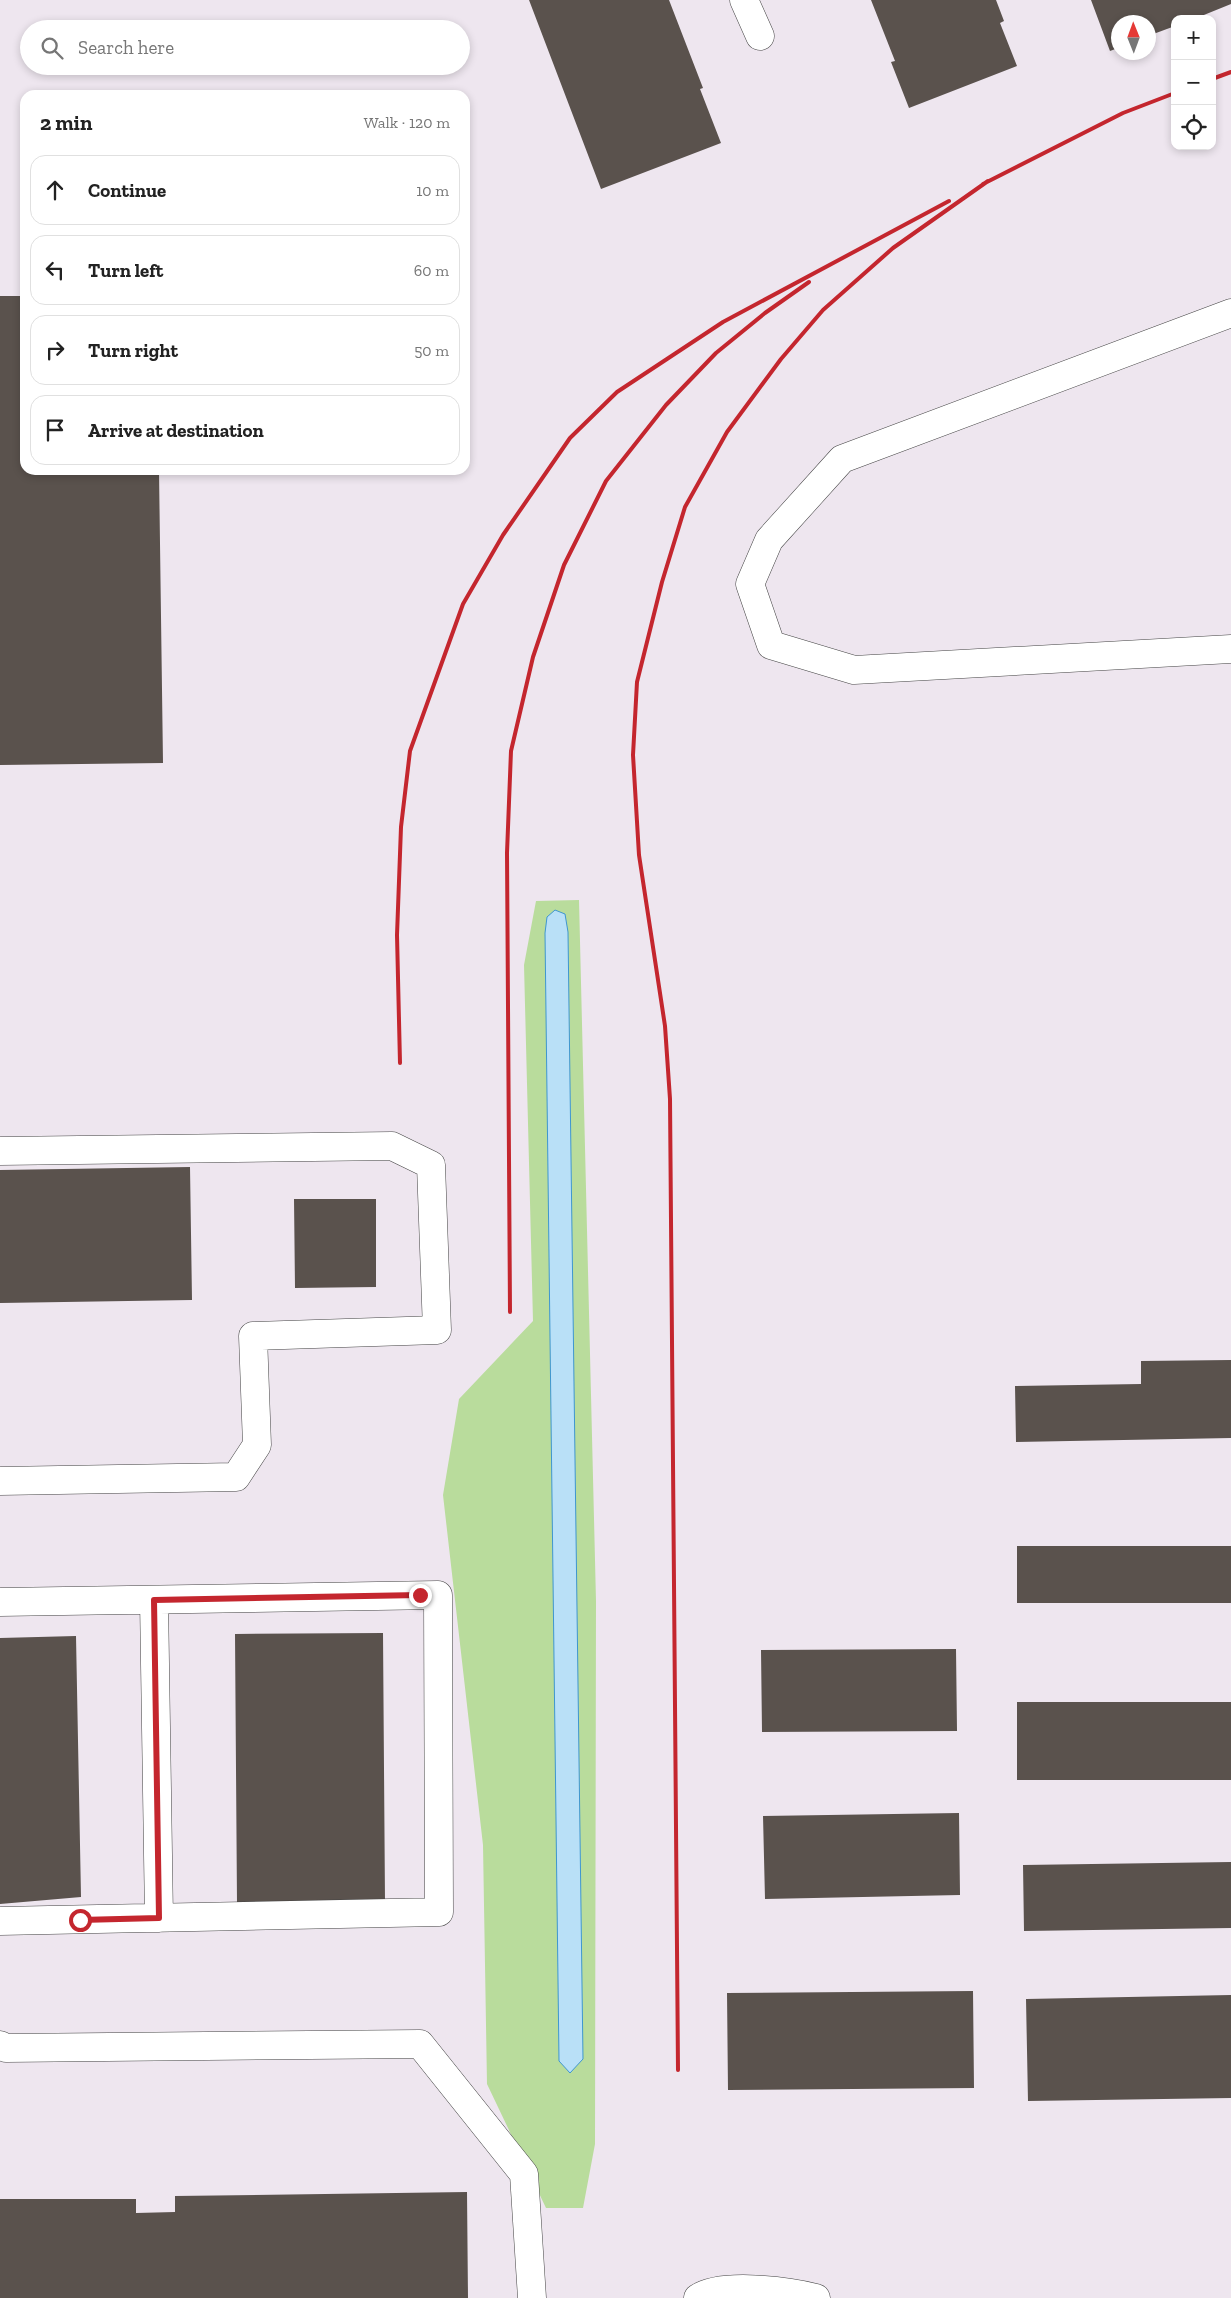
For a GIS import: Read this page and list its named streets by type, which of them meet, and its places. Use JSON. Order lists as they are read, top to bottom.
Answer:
{
  "north": "top",
  "page": {
    "map_buttons": ["+", "−"],
    "search": "Search here",
    "heading": ["2 min", "Walk · 120 m"],
    "list": [
      ["Continue", "10 m"],
      ["Turn left", "60 m"],
      ["Turn right", "50 m"],
      "Arrive at destination"
    ]
  }
}
